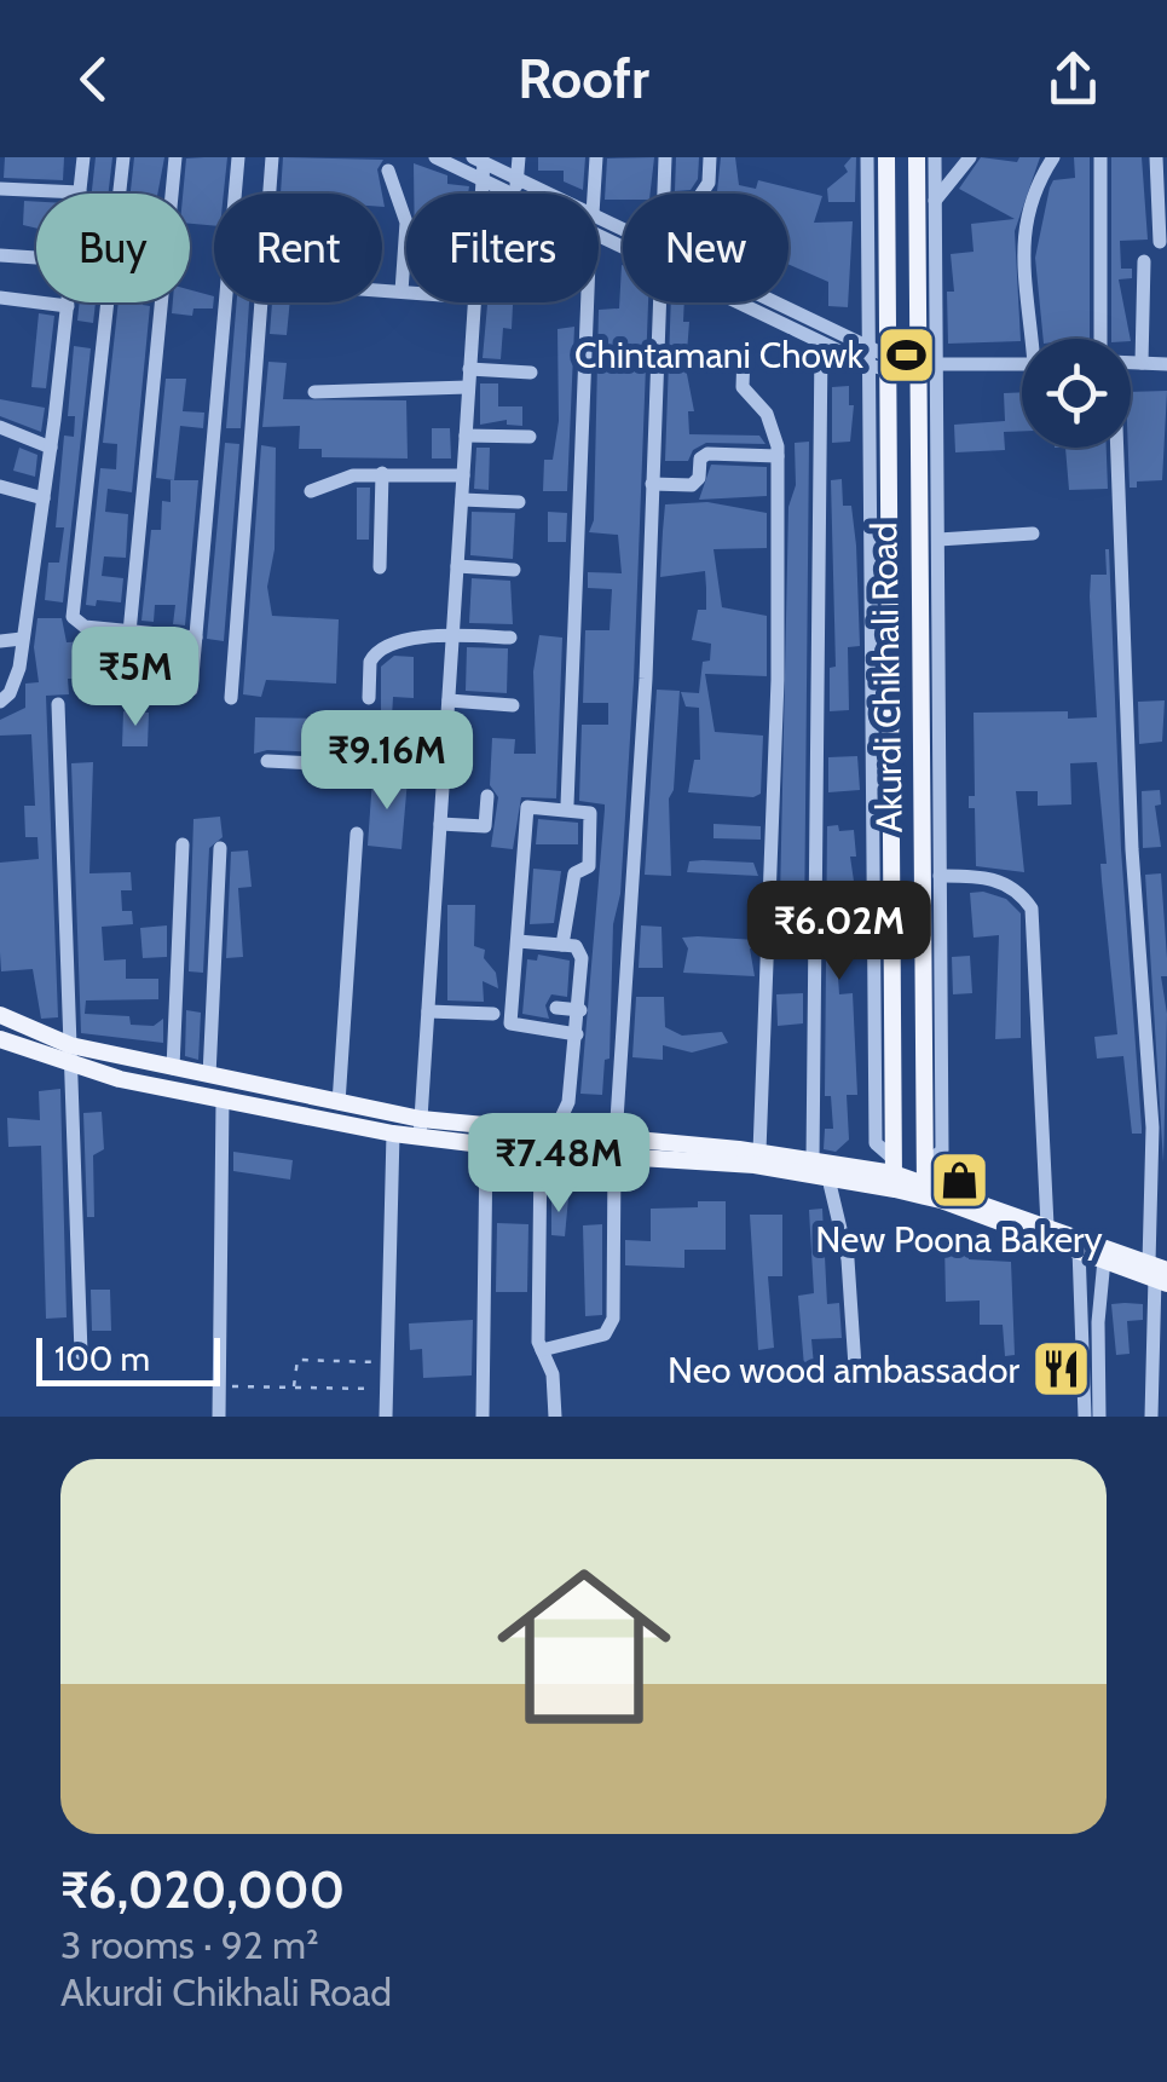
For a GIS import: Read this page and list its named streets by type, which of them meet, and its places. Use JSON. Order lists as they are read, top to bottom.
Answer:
{
  "streets": {
    "main road": ["Akurdi Chikhali Road"]
  },
  "places": {
    "sports": ["Chintamani Chowk"],
    "shop": ["New Poona Bakery"],
    "restaurant": ["Neo wood ambassador"]
  },
  "scale_bar": "100 m",
  "page": {
    "header": "Roofr",
    "chip": [
      "Buy",
      "Rent",
      "Filters",
      "New"
    ],
    "price": [
      "₹5M",
      "₹9.16M",
      "₹6.02M",
      "₹7.48M"
    ],
    "scale": "100 m",
    "list": [
      {
        "name": "₹6,020,000",
        "note": "3 rooms · 92 m² · Akurdi Chikhali Road"
      }
    ]
  }
}
